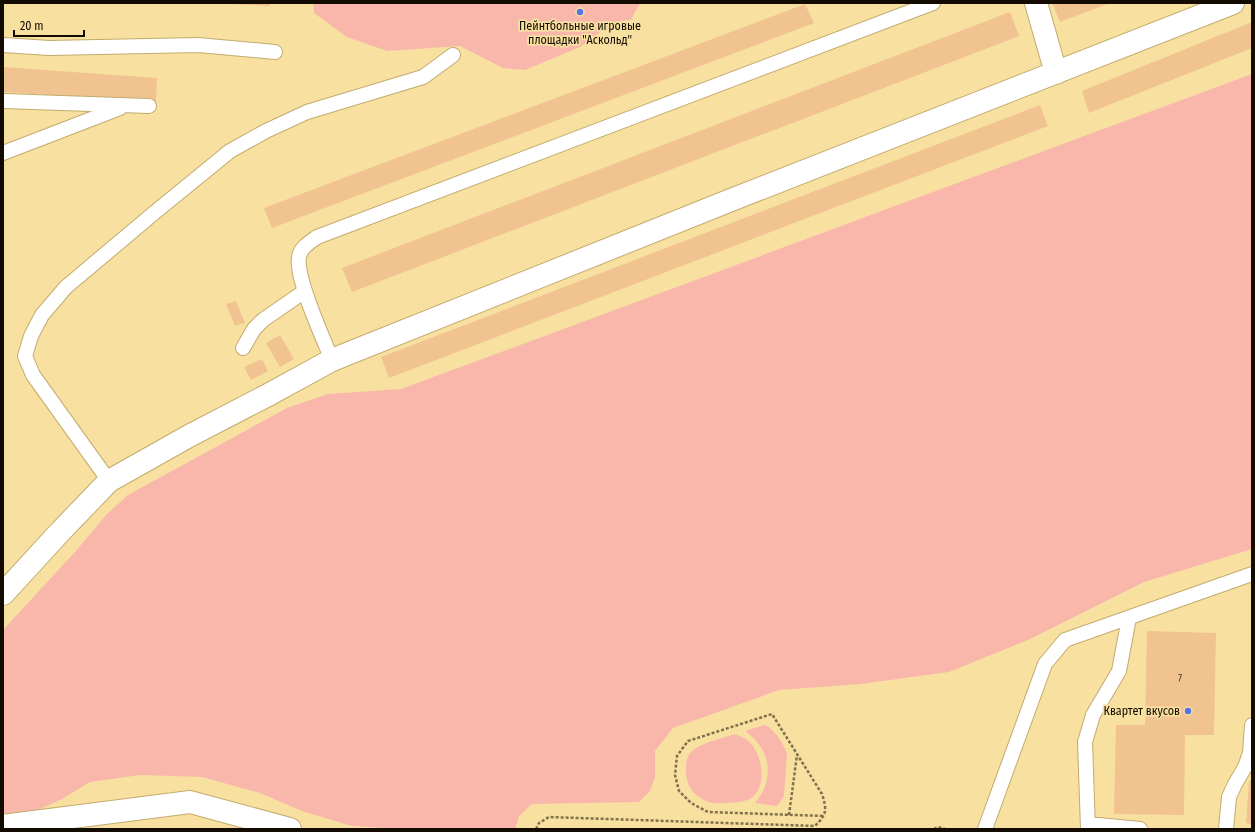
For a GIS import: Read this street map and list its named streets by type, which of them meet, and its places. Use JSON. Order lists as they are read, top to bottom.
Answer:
{
  "places": ["Пейнтбольные игровые площадки \"Аскольд\"", "Квартет вкусов"],
  "house_numbers": ["7"],
  "scale_bar": "20 m"
}
